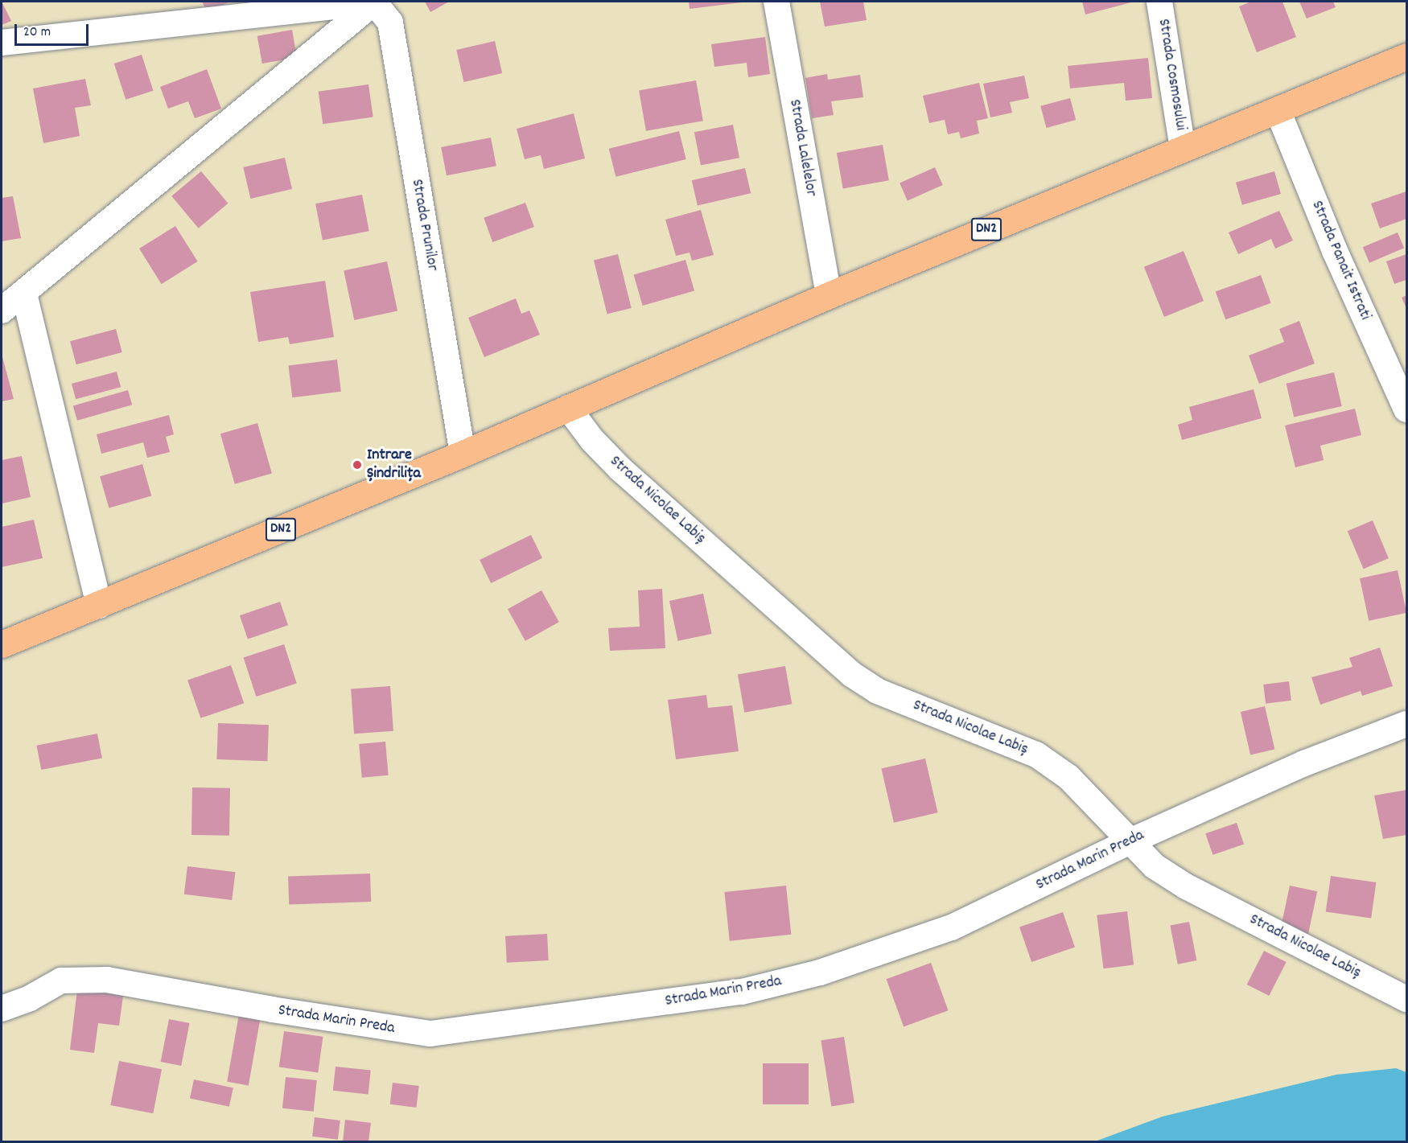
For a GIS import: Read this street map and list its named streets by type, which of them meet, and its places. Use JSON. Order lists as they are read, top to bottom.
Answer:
{
  "streets": {
    "highway": ["DN2"],
    "street": [
      "Strada Cosmosului",
      "Strada Lalelelor",
      "Strada Prunilor",
      "Strada Panait Istrati",
      "Strada Nicolae Labiș",
      "Strada Marin Preda"
    ]
  },
  "crossings": [
    ["Strada Cosmosului", "DN2"],
    ["Strada Lalelelor", "DN2"],
    ["Strada Prunilor", "DN2"],
    ["DN2", "Strada Panait Istrati"],
    ["DN2", "Strada Nicolae Labiș"],
    ["Strada Nicolae Labiș", "Strada Marin Preda"]
  ],
  "places": ["Intrare Șindrilița"],
  "scale_bar": "20 m"
}
